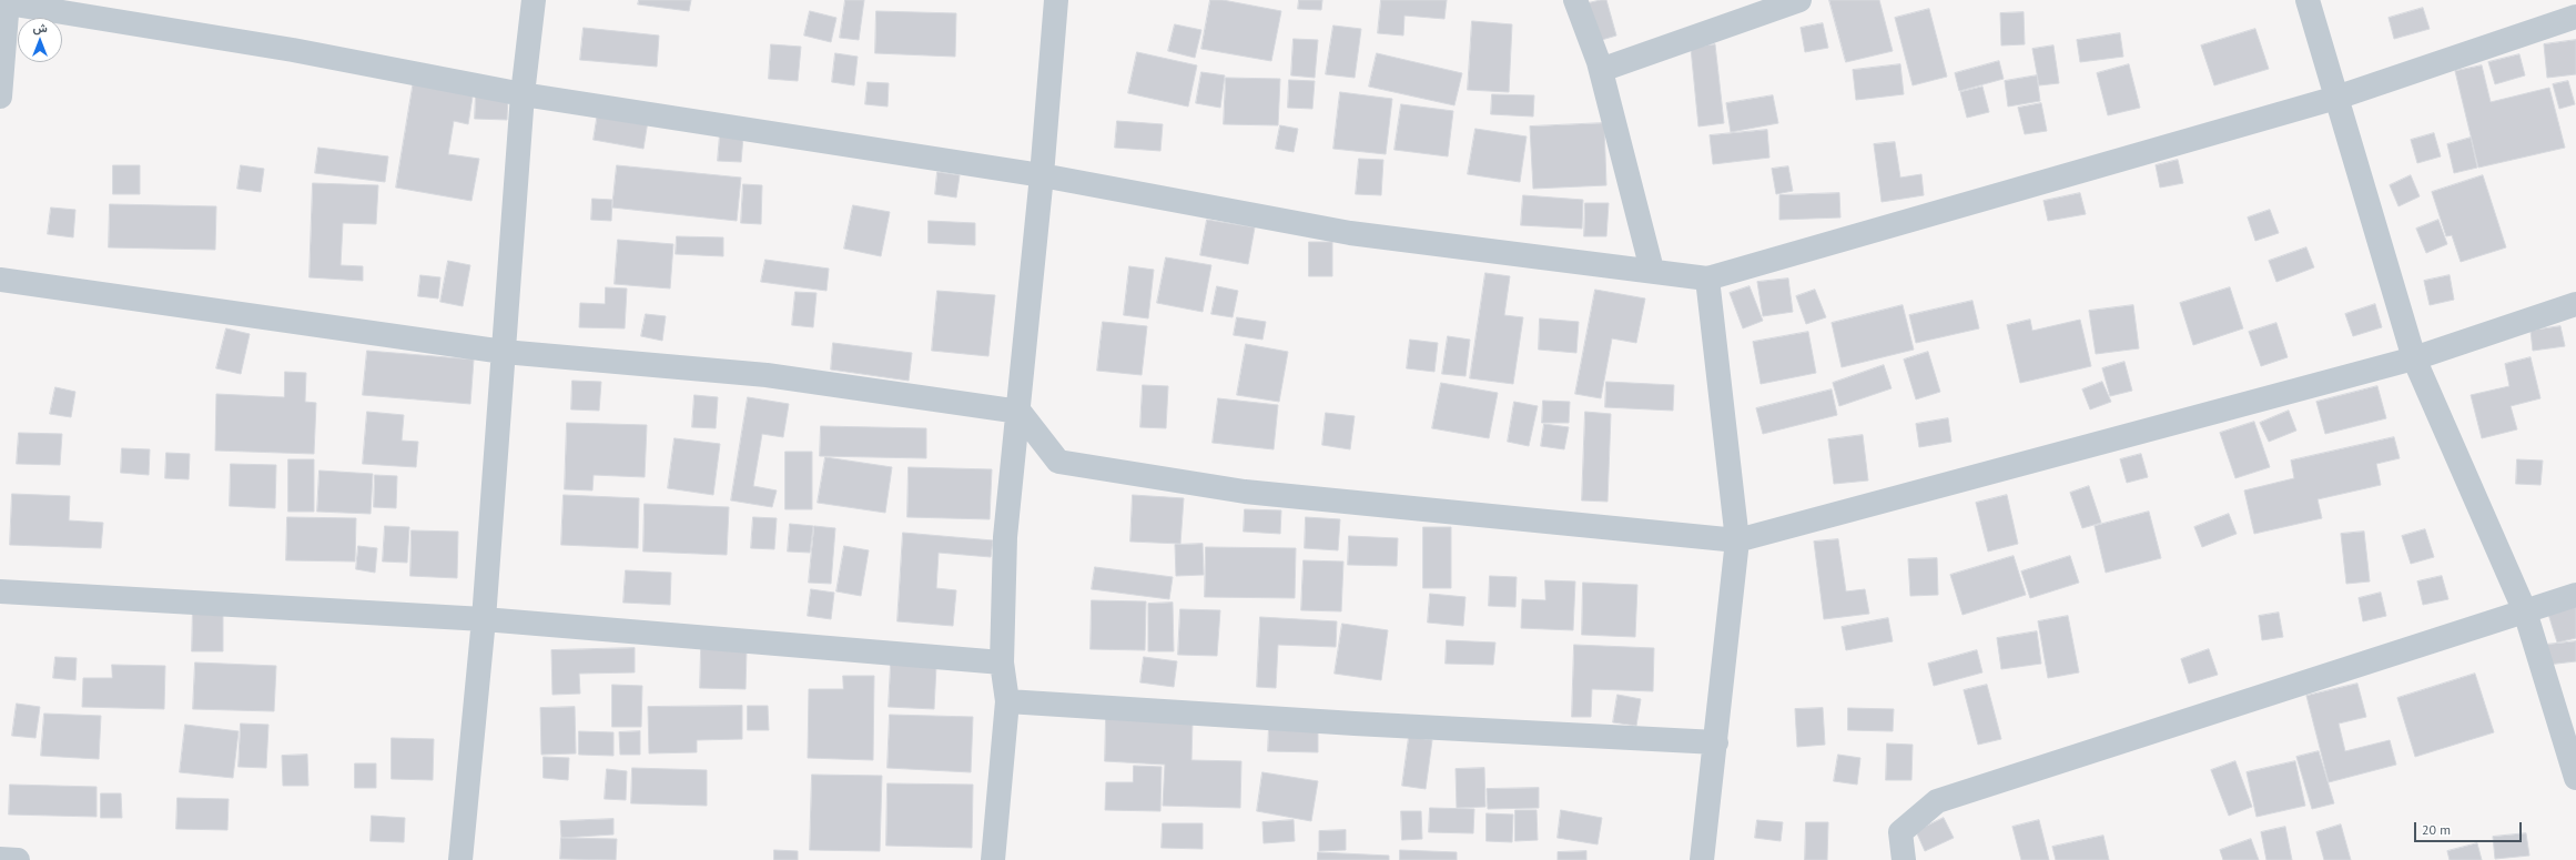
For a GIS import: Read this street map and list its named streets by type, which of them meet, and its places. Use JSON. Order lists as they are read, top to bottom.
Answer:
{
  "scale_bar": "20 m",
  "north": "top"
}
